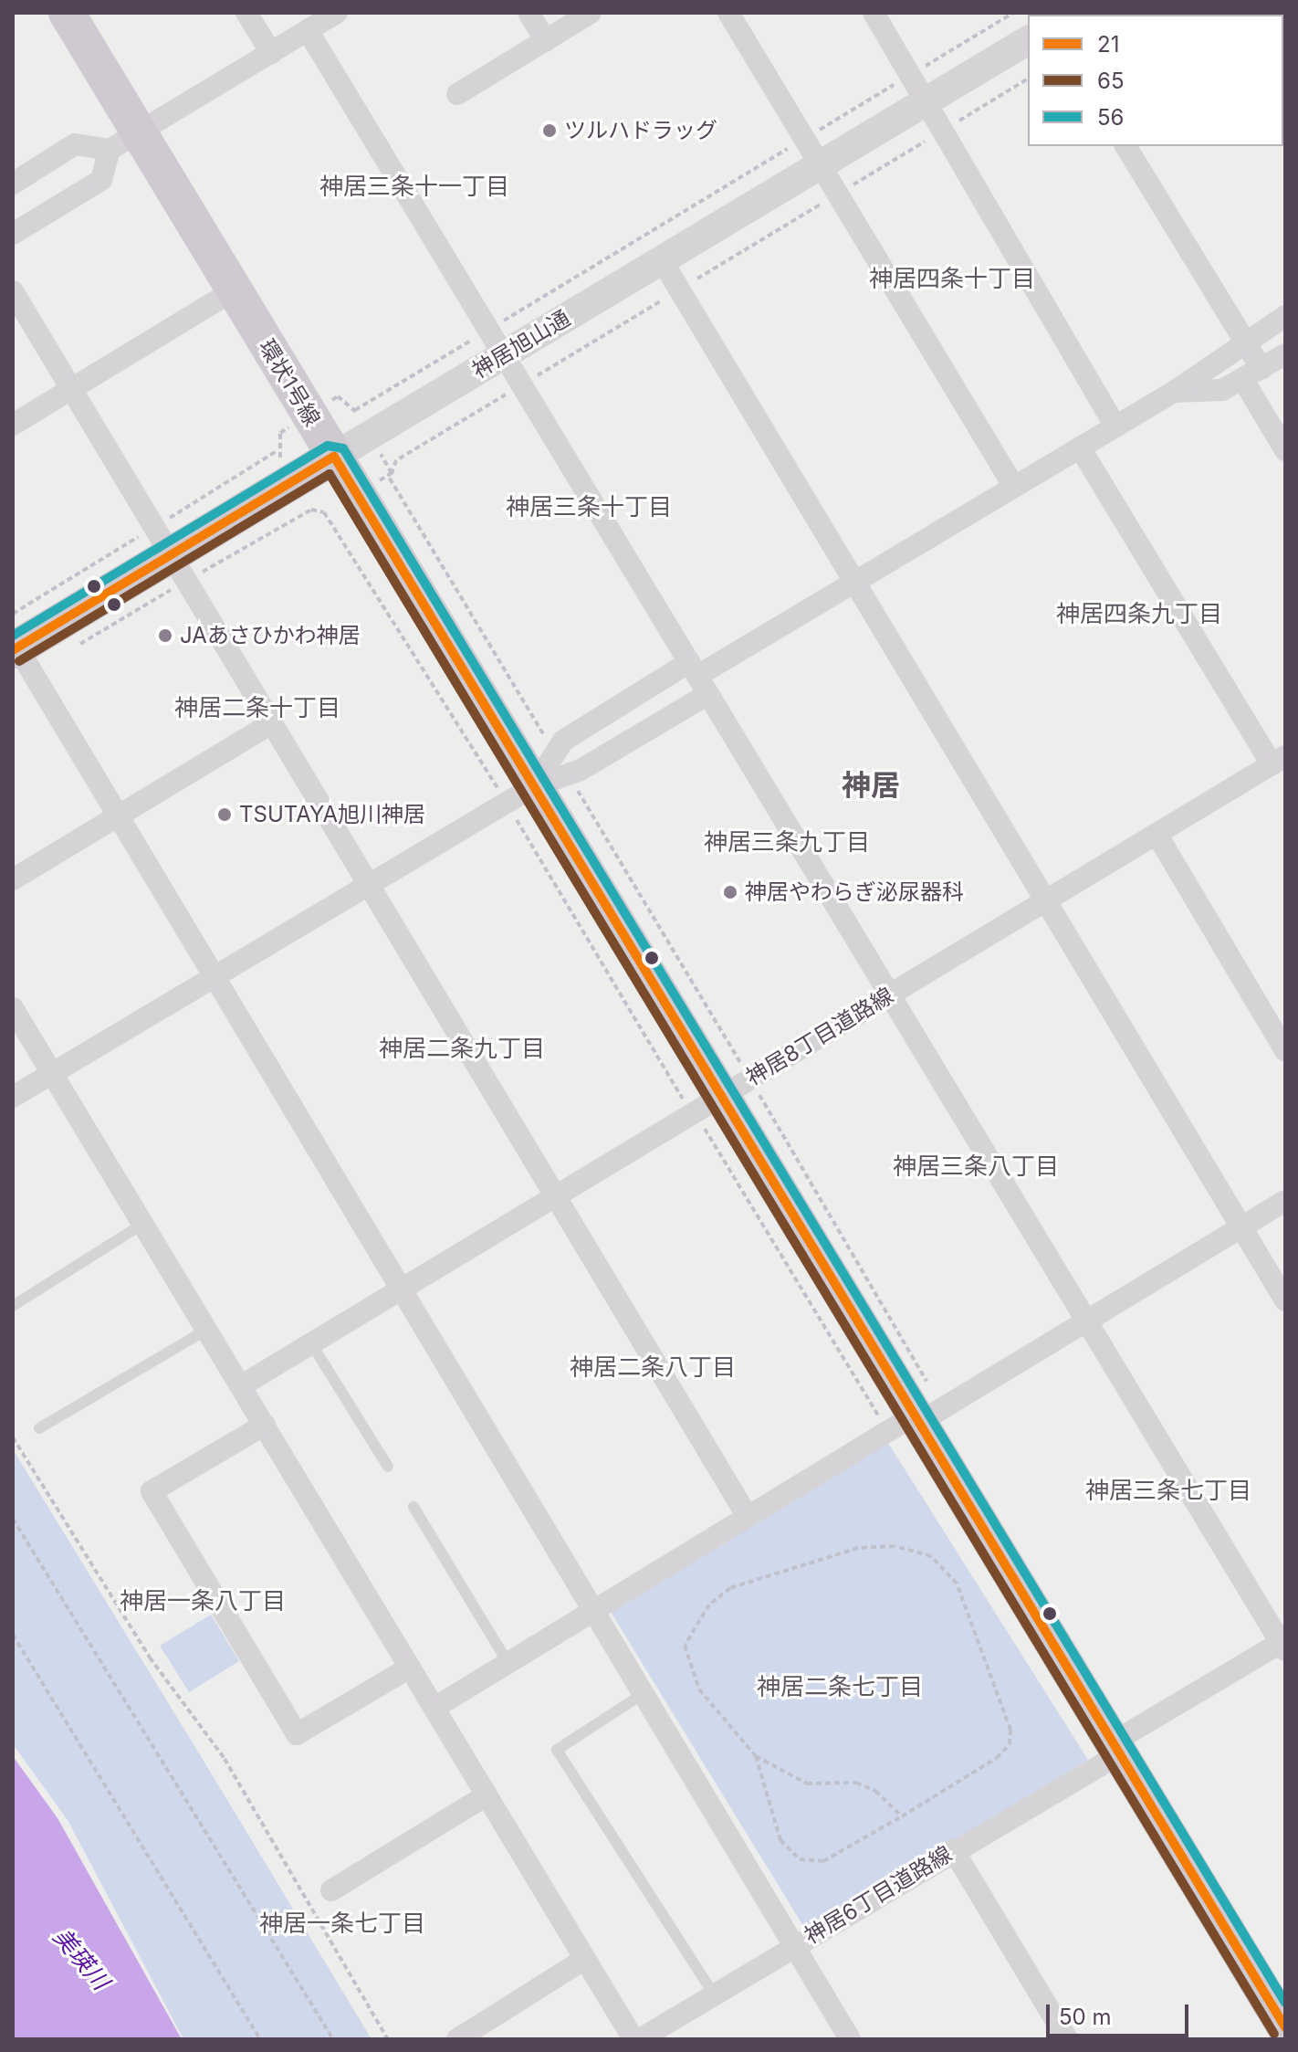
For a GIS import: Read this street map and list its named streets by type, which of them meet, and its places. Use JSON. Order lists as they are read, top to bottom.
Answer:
{
  "streets": {
    "main road": ["神居旭山通", "環状1号線"],
    "street": ["神居8丁目道路線", "神居6丁目道路線"]
  },
  "crossings": [
    ["神居旭山通", "環状1号線"],
    ["環状1号線", "神居8丁目道路線"],
    ["環状1号線", "神居6丁目道路線"]
  ],
  "districts": [
    "神居三条十一丁目",
    "神居四条十丁目",
    "神居三条十丁目",
    "神居四条九丁目",
    "神居二条十丁目",
    "神居",
    "神居三条九丁目",
    "神居二条九丁目",
    "神居三条八丁目",
    "神居二条八丁目",
    "神居三条七丁目",
    "神居一条八丁目",
    "神居二条七丁目",
    "神居一条七丁目"
  ],
  "water": ["美瑛川"],
  "places": [
    "ツルハドラッグ",
    "JAあさひかわ神居",
    "TSUTAYA旭川神居",
    "神居やわらぎ泌尿器科"
  ],
  "lines": ["transit line 56", "transit line 21", "transit line 65"],
  "legend": ["21", "65", "56"],
  "scale_bar": "50 m"
}
